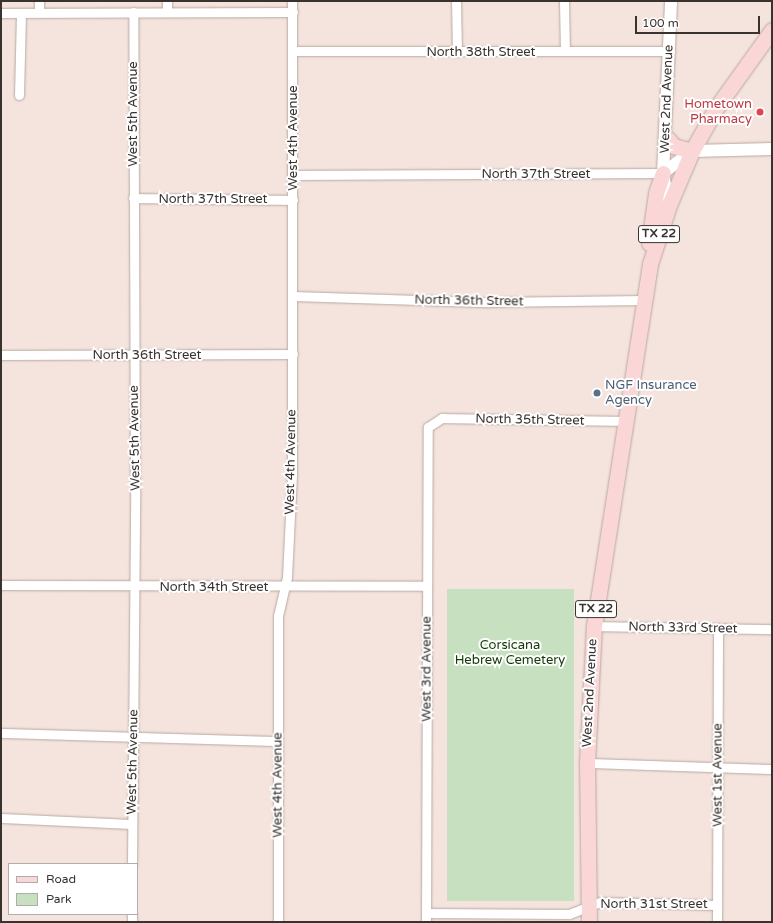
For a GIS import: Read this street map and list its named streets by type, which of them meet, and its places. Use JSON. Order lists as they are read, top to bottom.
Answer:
{
  "streets": {
    "main road": ["West 2nd Avenue", "TX 22"],
    "street": [
      "North 38th Street",
      "West 5th Avenue",
      "West 4th Avenue",
      "North 37th Street",
      "North 36th Street",
      "North 35th Street",
      "North 34th Street",
      "North 33rd Street",
      "West 3rd Avenue",
      "West 1st Avenue",
      "North 31st Street"
    ]
  },
  "crossings": [
    ["North 38th Street", "West 2nd Avenue"],
    ["North 38th Street", "West 4th Avenue"],
    ["West 2nd Avenue", "North 37th Street"],
    ["West 2nd Avenue", "TX 22"],
    ["West 2nd Avenue", "North 36th Street"],
    ["West 2nd Avenue", "North 35th Street"],
    ["West 2nd Avenue", "North 33rd Street"],
    ["West 2nd Avenue", "North 31st Street"],
    ["West 5th Avenue", "North 37th Street"],
    ["West 5th Avenue", "North 36th Street"],
    ["West 5th Avenue", "North 34th Street"],
    ["West 4th Avenue", "North 37th Street"],
    ["West 4th Avenue", "North 36th Street"],
    ["West 4th Avenue", "North 34th Street"],
    ["TX 22", "North 36th Street"],
    ["North 35th Street", "West 3rd Avenue"],
    ["North 34th Street", "West 3rd Avenue"],
    ["North 33rd Street", "West 1st Avenue"],
    ["West 3rd Avenue", "North 31st Street"],
    ["West 1st Avenue", "North 31st Street"]
  ],
  "parks": ["Corsicana Hebrew Cemetery"],
  "places": ["Hometown Pharmacy", "NGF Insurance Agency"],
  "legend": ["Road", "Park"],
  "scale_bar": "100 m"
}
